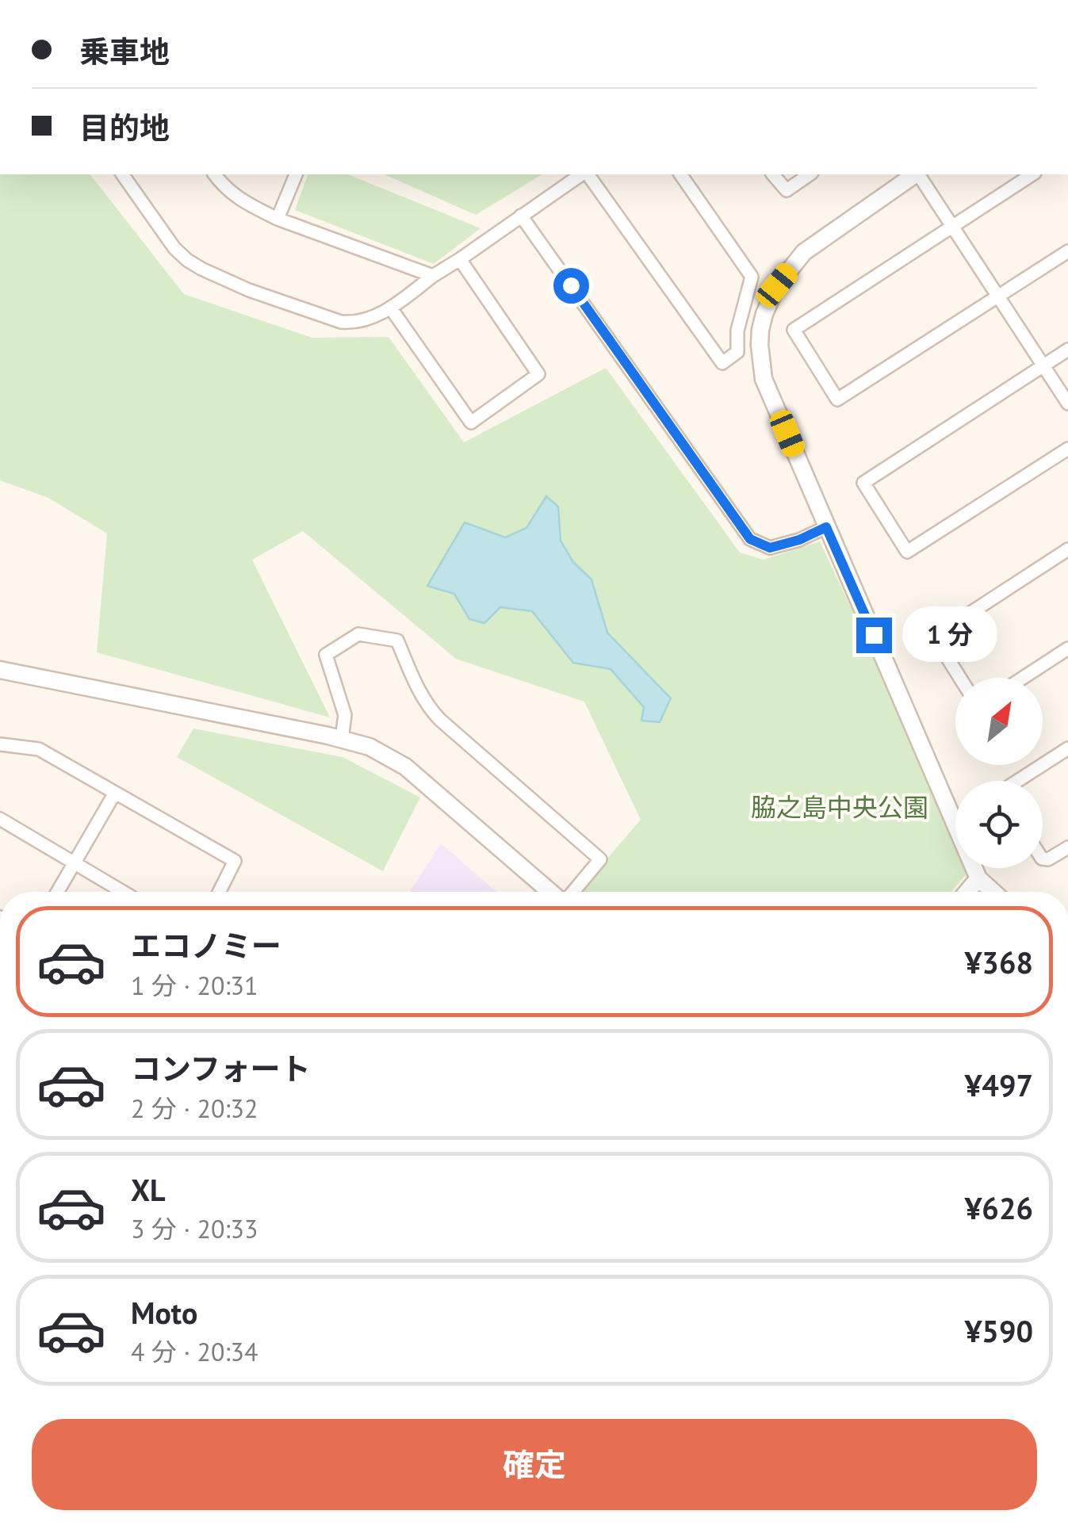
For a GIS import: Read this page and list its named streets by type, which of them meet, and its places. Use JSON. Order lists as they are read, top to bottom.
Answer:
{
  "parks": ["脇之島中央公園"],
  "north": "top right",
  "page": {
    "banner": ["乗車地", "目的地"],
    "bubble": "1 分",
    "list": [
      {
        "name": "エコノミー",
        "note": "1 分 · 20:31",
        "value": "¥368"
      },
      {
        "name": "コンフォート",
        "note": "2 分 · 20:32",
        "value": "¥497"
      },
      {
        "name": "XL",
        "note": "3 分 · 20:33",
        "value": "¥626"
      },
      {
        "name": "Moto",
        "note": "4 分 · 20:34",
        "value": "¥590"
      }
    ],
    "buttons": "確定"
  }
}
